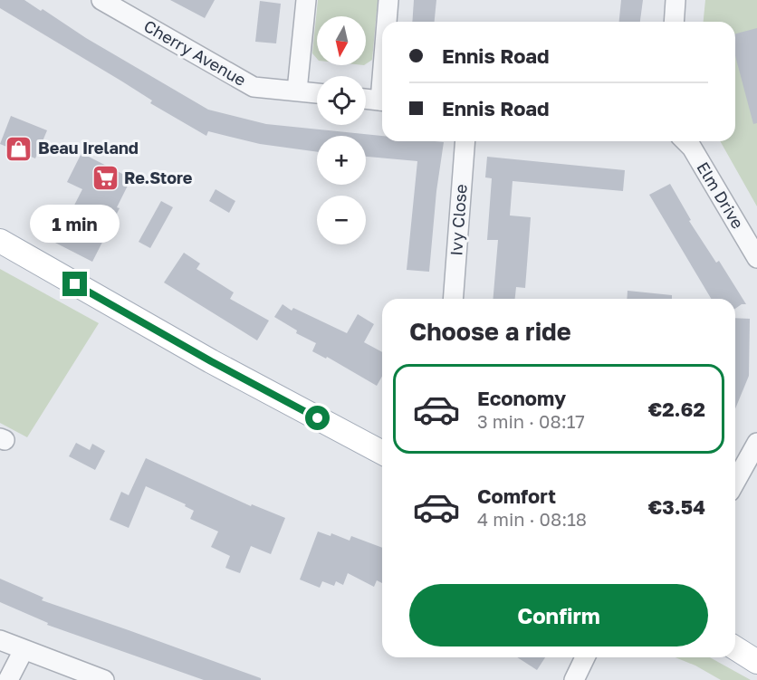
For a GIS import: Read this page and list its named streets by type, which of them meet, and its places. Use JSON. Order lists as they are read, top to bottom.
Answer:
{
  "streets": {
    "street": ["Cherry Avenue", "Elm Drive", "Ivy Close"]
  },
  "places": {
    "shop": ["Beau Ireland"],
    "supermarket": ["Re.Store"]
  },
  "north": "bottom",
  "page": {
    "map_buttons": ["+", "−"],
    "banner": ["Ennis Road", "Ennis Road"],
    "bubble": "1 min",
    "heading": "Choose a ride",
    "list": [
      {
        "name": "Economy",
        "note": "3 min · 08:17",
        "value": "€2.62"
      },
      {
        "name": "Comfort",
        "note": "4 min · 08:18",
        "value": "€3.54"
      }
    ],
    "buttons": "Confirm"
  }
}
